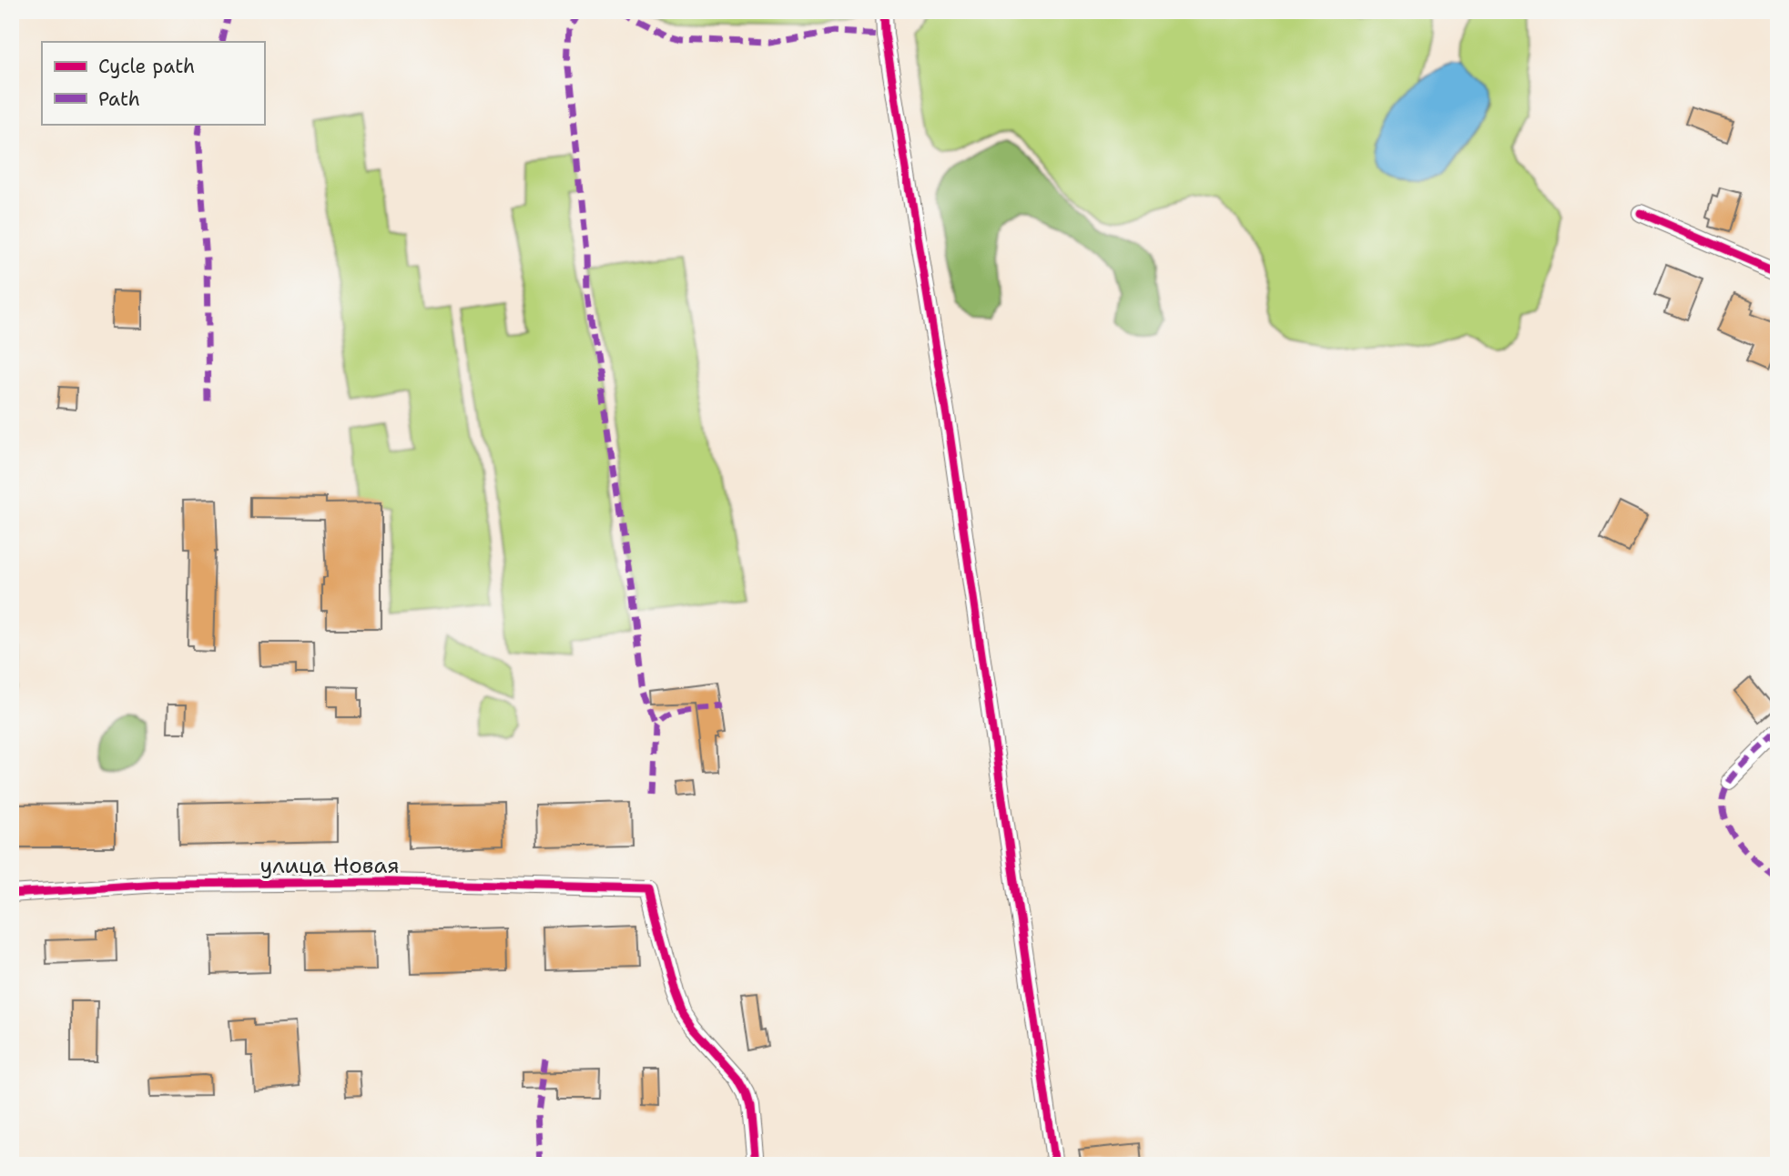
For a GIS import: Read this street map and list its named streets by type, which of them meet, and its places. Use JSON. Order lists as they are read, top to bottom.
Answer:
{
  "streets": {
    "street": ["улица Новая"]
  },
  "legend": ["Cycle path", "Path"]
}
